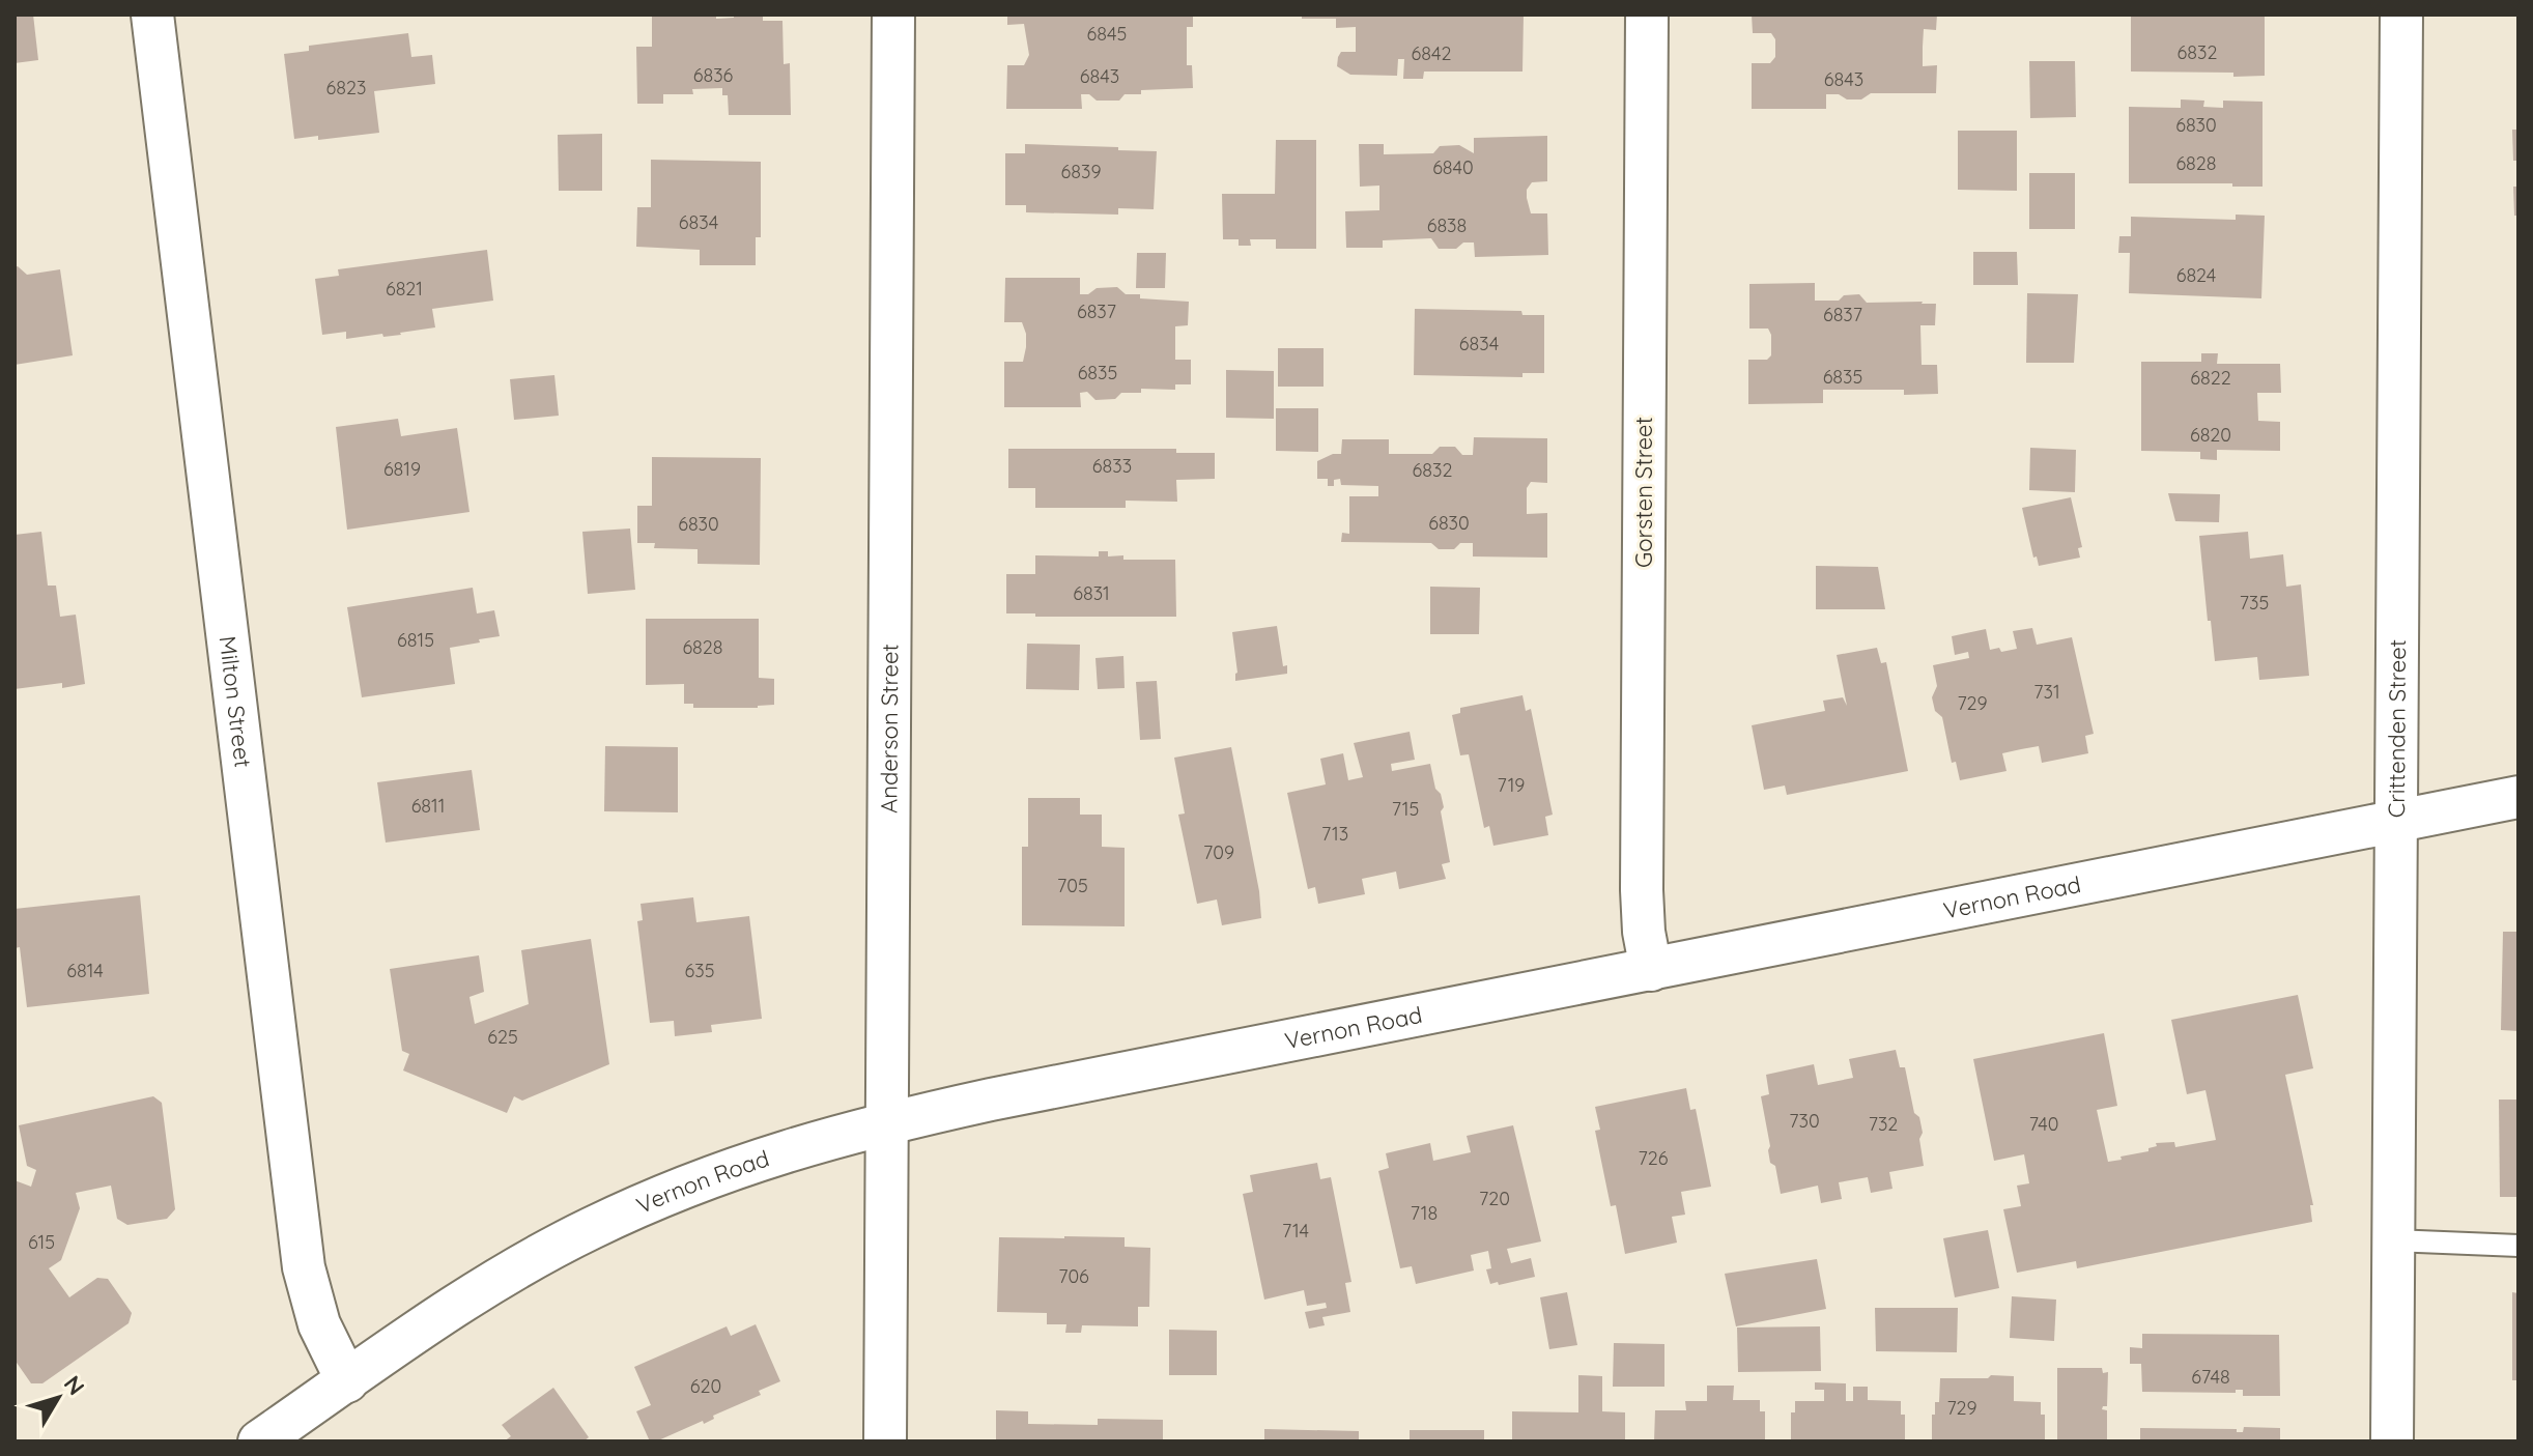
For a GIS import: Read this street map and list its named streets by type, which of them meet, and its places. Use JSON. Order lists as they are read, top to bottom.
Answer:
{
  "streets": {
    "street": [
      "Gorsten Street",
      "Milton Street",
      "Crittenden Street",
      "Anderson Street",
      "Vernon Road"
    ]
  },
  "crossings": [
    ["Gorsten Street", "Vernon Road"],
    ["Milton Street", "Vernon Road"],
    ["Crittenden Street", "Vernon Road"],
    ["Anderson Street", "Vernon Road"]
  ],
  "house_numbers": [
    "6845",
    "6832",
    "6842",
    "6836",
    "6843",
    "6843",
    "6823",
    "6830",
    "6828",
    "6840",
    "6839",
    "6834",
    "6838",
    "6824",
    "6821",
    "6837",
    "6837",
    "6834",
    "6835",
    "6835",
    "6822",
    "6820",
    "6833",
    "6819",
    "6832",
    "6830",
    "6830",
    "6831",
    "735",
    "6815",
    "6828",
    "731",
    "729",
    "719",
    "6811",
    "715",
    "713",
    "709",
    "705",
    "6814",
    "635",
    "625",
    "730",
    "732",
    "740",
    "726",
    "720",
    "718",
    "714",
    "615",
    "706",
    "6748",
    "620",
    "729"
  ],
  "north": "top right"
}
